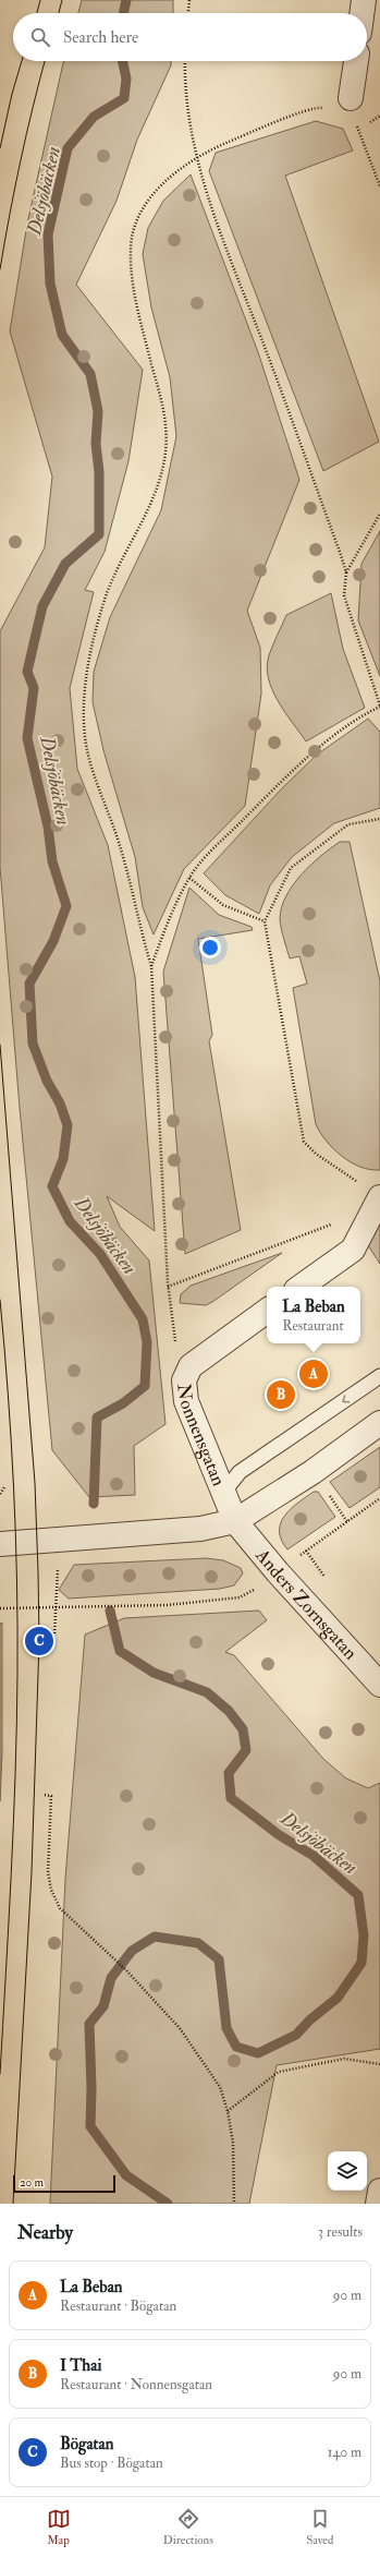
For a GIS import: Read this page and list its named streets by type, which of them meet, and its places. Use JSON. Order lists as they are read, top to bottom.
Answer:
{
  "streets": {
    "street": ["Nonnensgatan", "Anders Zornsgatan"]
  },
  "crossings": [
    ["Nonnensgatan", "Anders Zornsgatan"]
  ],
  "water": ["Delsjöbäcken"],
  "scale_bar": "20 m",
  "page": {
    "search": "Search here",
    "popup": ["La Beban", "Restaurant"],
    "pins": ["A", "B", "C"],
    "scale": "20 m",
    "heading": ["Nearby", "3 results"],
    "list": [
      {
        "mark": "A",
        "name": "La Beban",
        "note": "Restaurant · Bögatan",
        "value": "90 m"
      },
      {
        "mark": "B",
        "name": "I Thai",
        "note": "Restaurant · Nonnensgatan",
        "value": "90 m"
      },
      {
        "mark": "C",
        "name": "Bögatan",
        "note": "Bus stop · Bögatan",
        "value": "140 m"
      }
    ],
    "nav": ["Map", "Directions", "Saved"]
  }
}
